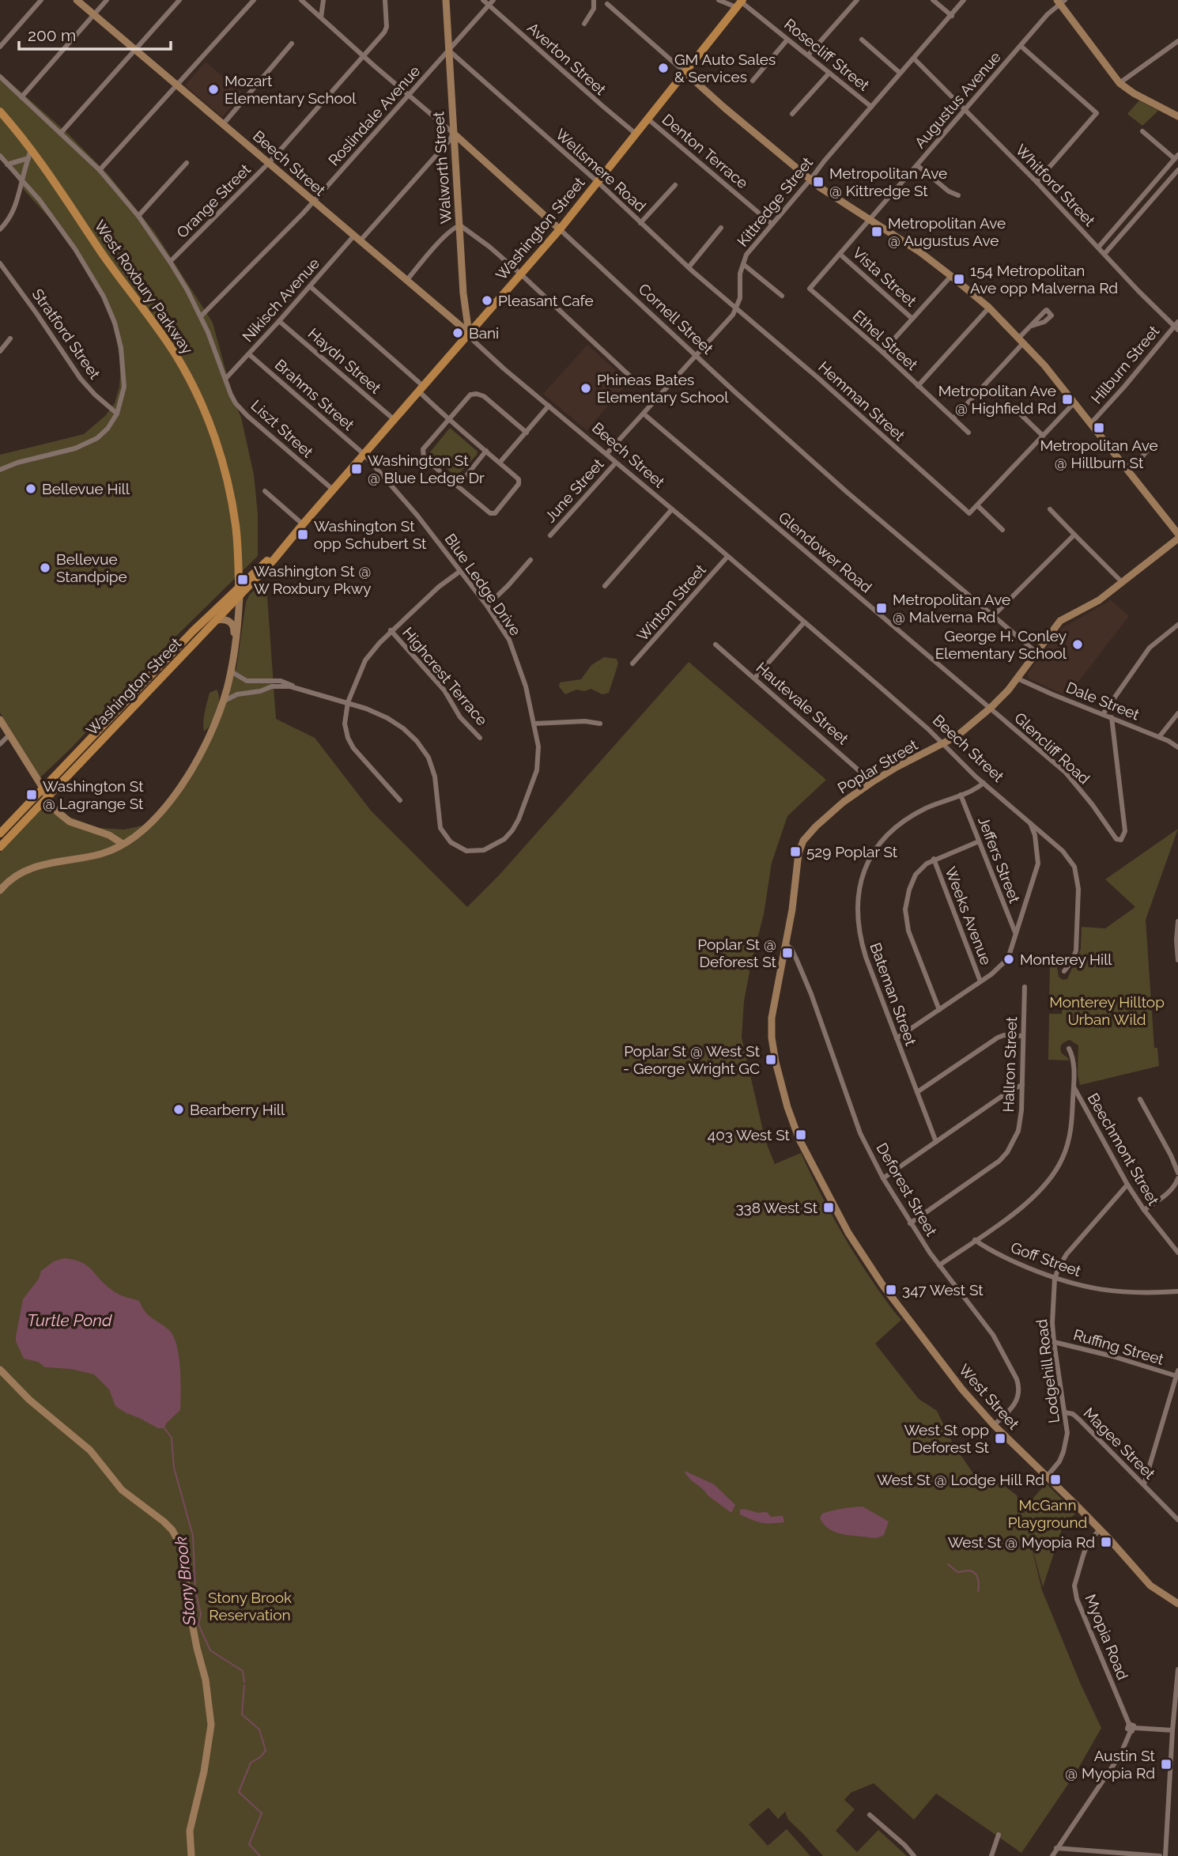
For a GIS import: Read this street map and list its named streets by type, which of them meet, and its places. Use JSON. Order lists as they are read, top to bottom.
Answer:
{
  "streets": {
    "main road": ["Washington Street", "West Roxbury Parkway"],
    "street": [
      "Rosecliff Street",
      "Averton Street",
      "Augustus Avenue",
      "Roslindale Avenue",
      "Denton Terrace",
      "Beech Street",
      "Walworth Street",
      "Wellsmere Road",
      "Whitford Street",
      "Orange Street",
      "Kittredge Street",
      "Vista Street",
      "Nikisch Avenue",
      "Cornell Street",
      "Stratford Street",
      "Ethel Street",
      "Haydn Street",
      "Hilburn Street",
      "Brahms Street",
      "Hemman Street",
      "Liszt Street",
      "June Street",
      "Glendower Road",
      "Blue Ledge Drive",
      "Winton Street",
      "Highcrest Terrace",
      "Dale Street",
      "Hautevale Street",
      "Glencliff Road",
      "Poplar Street",
      "Jeffers Street",
      "Weeks Avenue",
      "Bateman Street",
      "Hallron Street",
      "Beechmont Street",
      "Deforest Street",
      "Goff Street",
      "Ruffing Street",
      "Lodgehill Road",
      "West Street",
      "Magee Street",
      "Myopia Road"
    ]
  },
  "crossings": [
    ["Rosecliff Street", "Kittredge Street"],
    ["Rosecliff Street", "Washington Street"],
    ["Averton Street", "Roslindale Avenue"],
    ["Averton Street", "Washington Street"],
    ["Augustus Avenue", "Whitford Street"],
    ["Augustus Avenue", "Vista Street"],
    ["Augustus Avenue", "Ethel Street"],
    ["Roslindale Avenue", "Beech Street"],
    ["Roslindale Avenue", "Walworth Street"],
    ["Roslindale Avenue", "Wellsmere Road"],
    ["Roslindale Avenue", "West Roxbury Parkway"],
    ["Roslindale Avenue", "Cornell Street"],
    ["Denton Terrace", "Kittredge Street"],
    ["Denton Terrace", "Washington Street"],
    ["Beech Street", "Walworth Street"],
    ["Beech Street", "Orange Street"],
    ["Beech Street", "Kittredge Street"],
    ["Beech Street", "Washington Street"],
    ["Beech Street", "Nikisch Avenue"],
    ["Beech Street", "June Street"],
    ["Beech Street", "Winton Street"],
    ["Beech Street", "Poplar Street"],
    ["Beech Street", "Bateman Street"],
    ["Walworth Street", "Wellsmere Road"],
    ["Walworth Street", "Washington Street"],
    ["Walworth Street", "Nikisch Avenue"],
    ["Walworth Street", "Cornell Street"],
    ["Wellsmere Road", "Kittredge Street"],
    ["Wellsmere Road", "Washington Street"],
    ["Wellsmere Road", "Hemman Street"],
    ["Whitford Street", "Kittredge Street"],
    ["Whitford Street", "Hilburn Street"],
    ["Orange Street", "West Roxbury Parkway"],
    ["Orange Street", "Cornell Street"],
    ["Kittredge Street", "Cornell Street"],
    ["Kittredge Street", "Hemman Street"],
    ["Kittredge Street", "Glendower Road"],
    ["Washington Street", "West Roxbury Parkway"],
    ["Washington Street", "Cornell Street"],
    ["Washington Street", "Haydn Street"],
    ["Washington Street", "Brahms Street"],
    ["Washington Street", "Liszt Street"],
    ["Washington Street", "Blue Ledge Drive"],
    ["West Roxbury Parkway", "Nikisch Avenue"],
    ["West Roxbury Parkway", "Liszt Street"],
    ["Nikisch Avenue", "Cornell Street"],
    ["Nikisch Avenue", "Haydn Street"],
    ["Nikisch Avenue", "Brahms Street"],
    ["Nikisch Avenue", "Liszt Street"],
    ["Cornell Street", "Poplar Street"],
    ["Brahms Street", "Blue Ledge Drive"],
    ["Glendower Road", "Glencliff Road"],
    ["Glendower Road", "Poplar Street"],
    ["Dale Street", "Glencliff Road"],
    ["Dale Street", "Poplar Street"],
    ["Hautevale Street", "Poplar Street"],
    ["Glencliff Road", "Poplar Street"],
    ["Poplar Street", "Deforest Street"],
    ["Poplar Street", "West Street"],
    ["Jeffers Street", "Bateman Street"],
    ["Hallron Street", "Deforest Street"],
    ["Beechmont Street", "Lodgehill Road"],
    ["Deforest Street", "West Street"],
    ["Goff Street", "Lodgehill Road"],
    ["Ruffing Street", "Lodgehill Road"],
    ["Lodgehill Road", "West Street"],
    ["Lodgehill Road", "Magee Street"],
    ["West Street", "Myopia Road"]
  ],
  "water": ["Turtle Pond", "Stony Brook"],
  "parks": ["Monterey Hilltop Urban Wild", "McGann Playground", "Stony Brook Reservation"],
  "places": {
    "other": [
      "GM Auto Sales & Services",
      "Mozart Elementary School",
      "Pleasant Cafe",
      "Bani",
      "Phineas Bates Elementary School",
      "Bellevue Hill",
      "Bellevue Standpipe",
      "George H. Conley Elementary School",
      "Monterey Hill",
      "Bearberry Hill"
    ],
    "transit": [
      "Metropolitan Ave @ Kittredge St",
      "Metropolitan Ave @ Augustus Ave",
      "154 Metropolitan Ave opp Malverna Rd",
      "Metropolitan Ave @ Highfield Rd",
      "Metropolitan Ave @ Hillburn St",
      "Washington St @ Blue Ledge Dr",
      "Washington St opp Schubert St",
      "Washington St @ W Roxbury Pkwy",
      "Metropolitan Ave @ Malverna Rd",
      "Washington St @ Lagrange St",
      "529 Poplar St",
      "Poplar St @ Deforest St",
      "Poplar St @ West St - George Wright GC",
      "403 West St",
      "338 West St",
      "347 West St",
      "West St opp Deforest St",
      "West St @ Lodge Hill Rd",
      "West St @ Myopia Rd",
      "Austin St @ Myopia Rd"
    ]
  },
  "scale_bar": "200 m"
}
